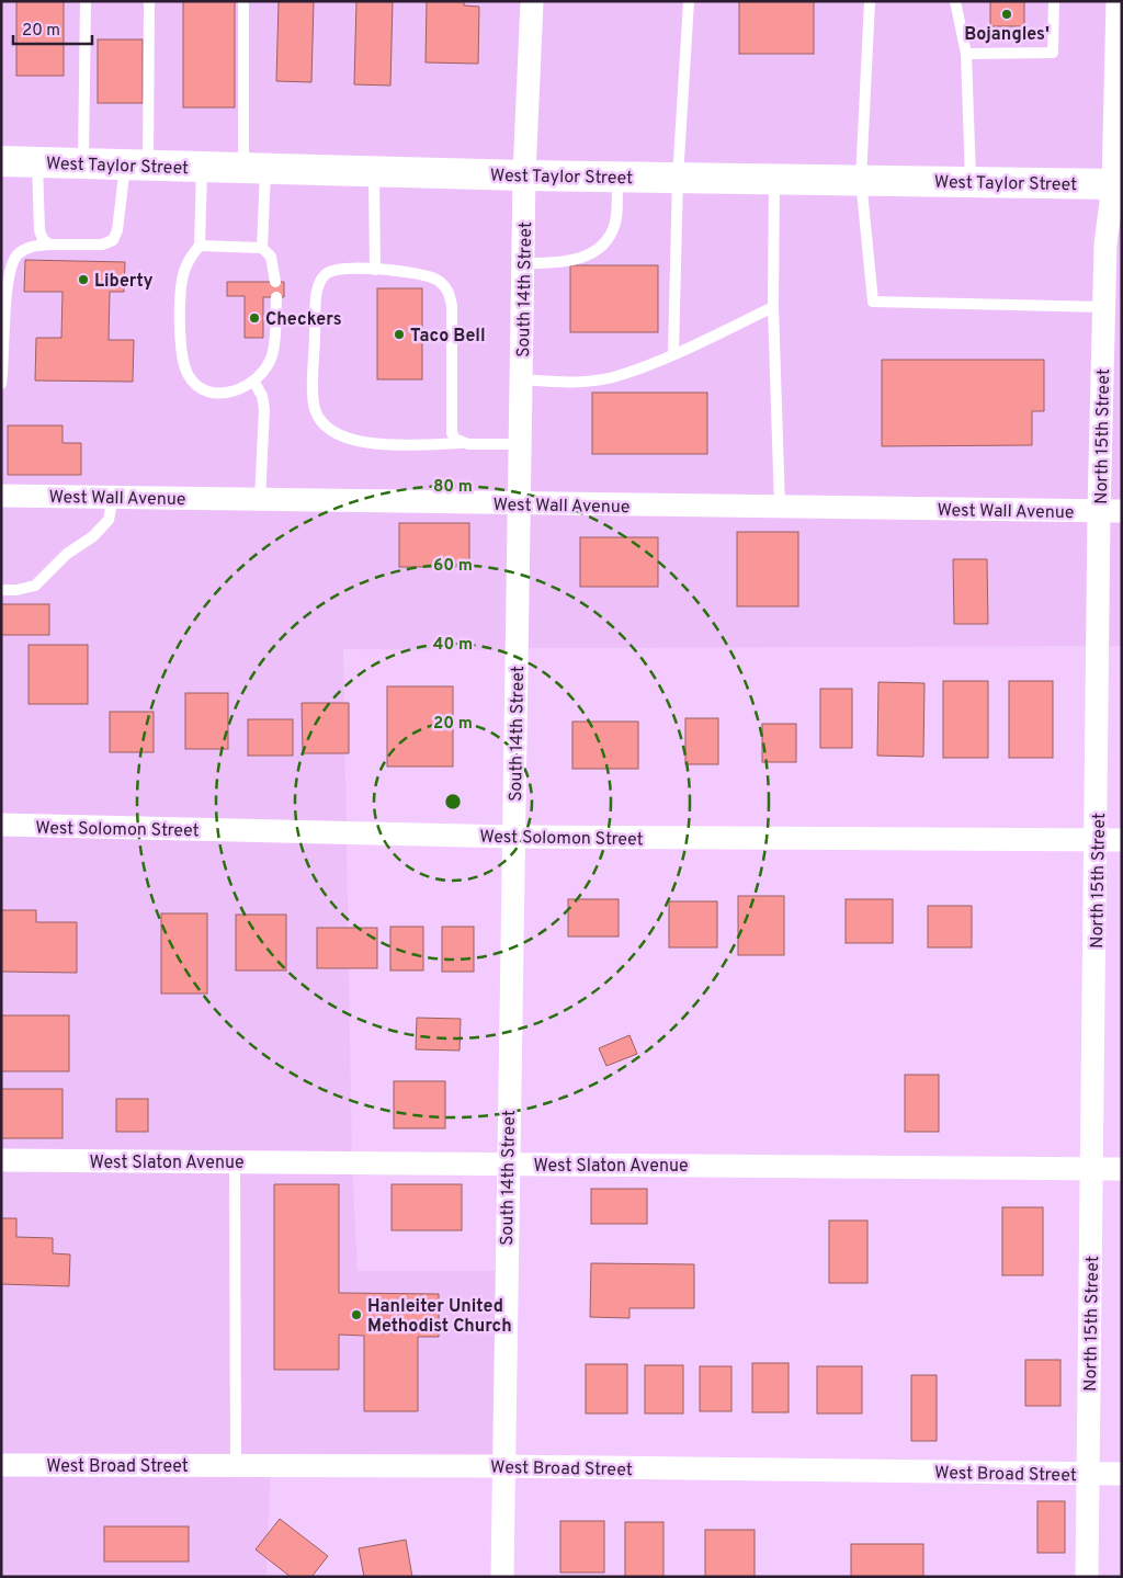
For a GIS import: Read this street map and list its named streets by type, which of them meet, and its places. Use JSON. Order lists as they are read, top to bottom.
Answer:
{
  "streets": {
    "main road": ["West Taylor Street"],
    "street": [
      "South 14th Street",
      "North 15th Street",
      "West Wall Avenue",
      "West Solomon Street",
      "West Slaton Avenue",
      "West Broad Street"
    ]
  },
  "crossings": [
    ["West Taylor Street", "South 14th Street"],
    ["West Taylor Street", "North 15th Street"],
    ["South 14th Street", "West Wall Avenue"],
    ["South 14th Street", "West Solomon Street"],
    ["South 14th Street", "West Slaton Avenue"],
    ["South 14th Street", "West Broad Street"],
    ["North 15th Street", "West Wall Avenue"],
    ["North 15th Street", "West Solomon Street"],
    ["North 15th Street", "West Slaton Avenue"],
    ["North 15th Street", "West Broad Street"]
  ],
  "places": [
    "Bojangles'",
    "Liberty",
    "Checkers",
    "Taco Bell",
    "Hanleiter United Methodist Church"
  ],
  "scale_bar": "20 m",
  "rings": [
    "80 m",
    "60 m",
    "40 m",
    "20 m"
  ]
}
